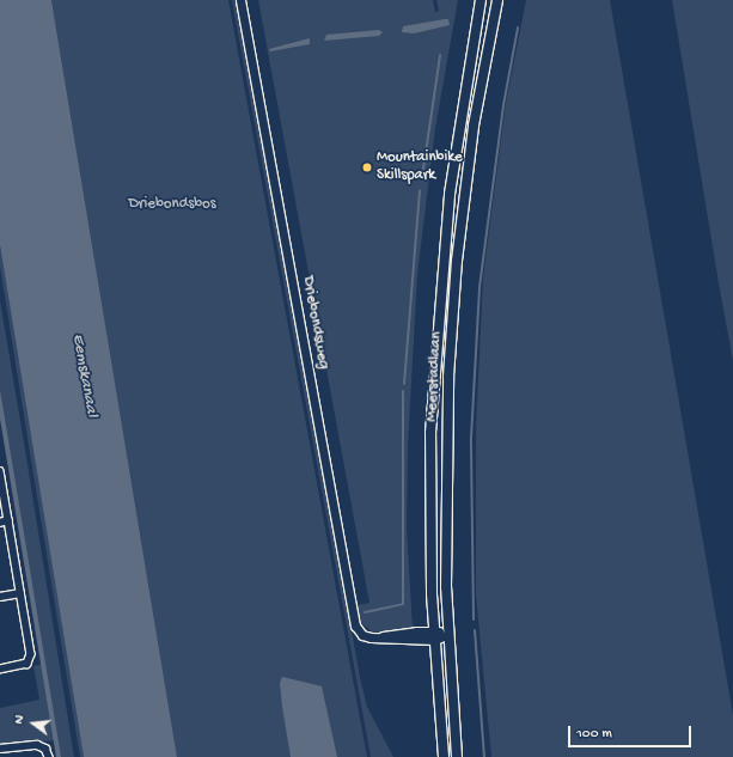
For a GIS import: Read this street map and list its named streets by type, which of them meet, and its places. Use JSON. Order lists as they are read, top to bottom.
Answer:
{
  "streets": {
    "main road": ["Meerstadlaan"],
    "street": ["Driebondsweg"]
  },
  "crossings": [
    ["Driebondsweg", "Meerstadlaan"]
  ],
  "water": ["Eemskanaal"],
  "parks": ["Driebondsbos"],
  "places": ["Mountainbike Skillspark"],
  "scale_bar": "100 m",
  "north": "left"
}
